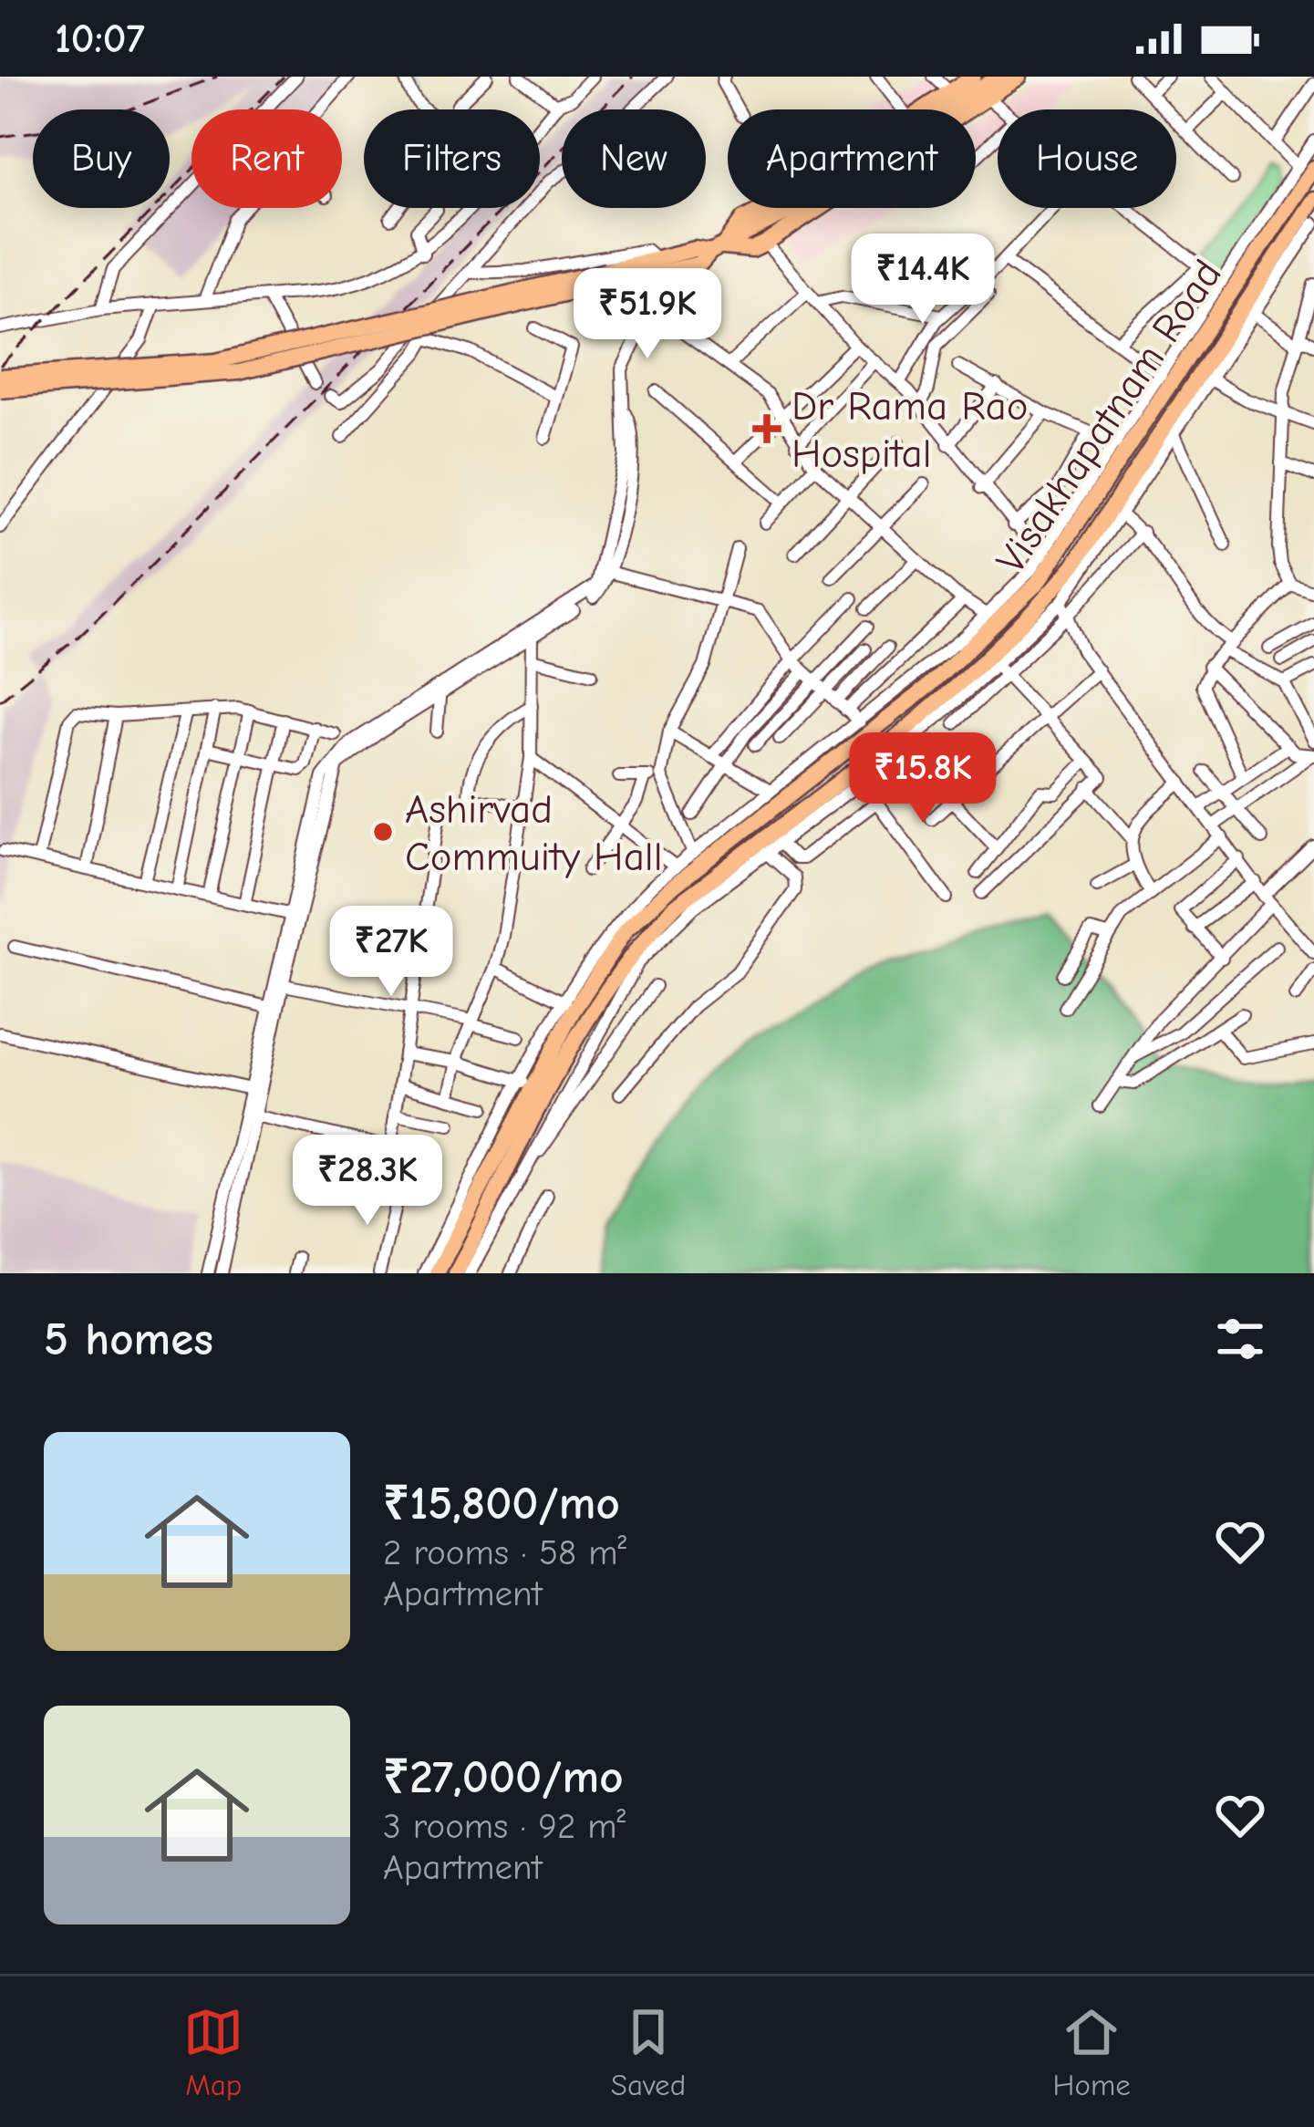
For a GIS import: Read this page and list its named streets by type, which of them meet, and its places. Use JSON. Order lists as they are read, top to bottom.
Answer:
{
  "streets": {
    "main road": ["Visakhapatnam Road"]
  },
  "places": {
    "health": ["Dr Rama Rao Hospital"],
    "other": ["Ashirvad Commuity Hall"]
  },
  "page": {
    "status": "10:07",
    "chip": [
      "Buy",
      "Rent",
      "Filters",
      "New",
      "Apartment",
      "House"
    ],
    "price": [
      "₹14.4K",
      "₹51.9K",
      "₹15.8K",
      "₹27K",
      "₹28.3K"
    ],
    "heading": "5 homes",
    "list": [
      {
        "name": "₹15,800/mo",
        "note": "2 rooms · 58 m² · Apartment"
      },
      {
        "name": "₹27,000/mo",
        "note": "3 rooms · 92 m² · Apartment"
      }
    ],
    "tabs": ["Map", "Saved", "Home"]
  }
}
